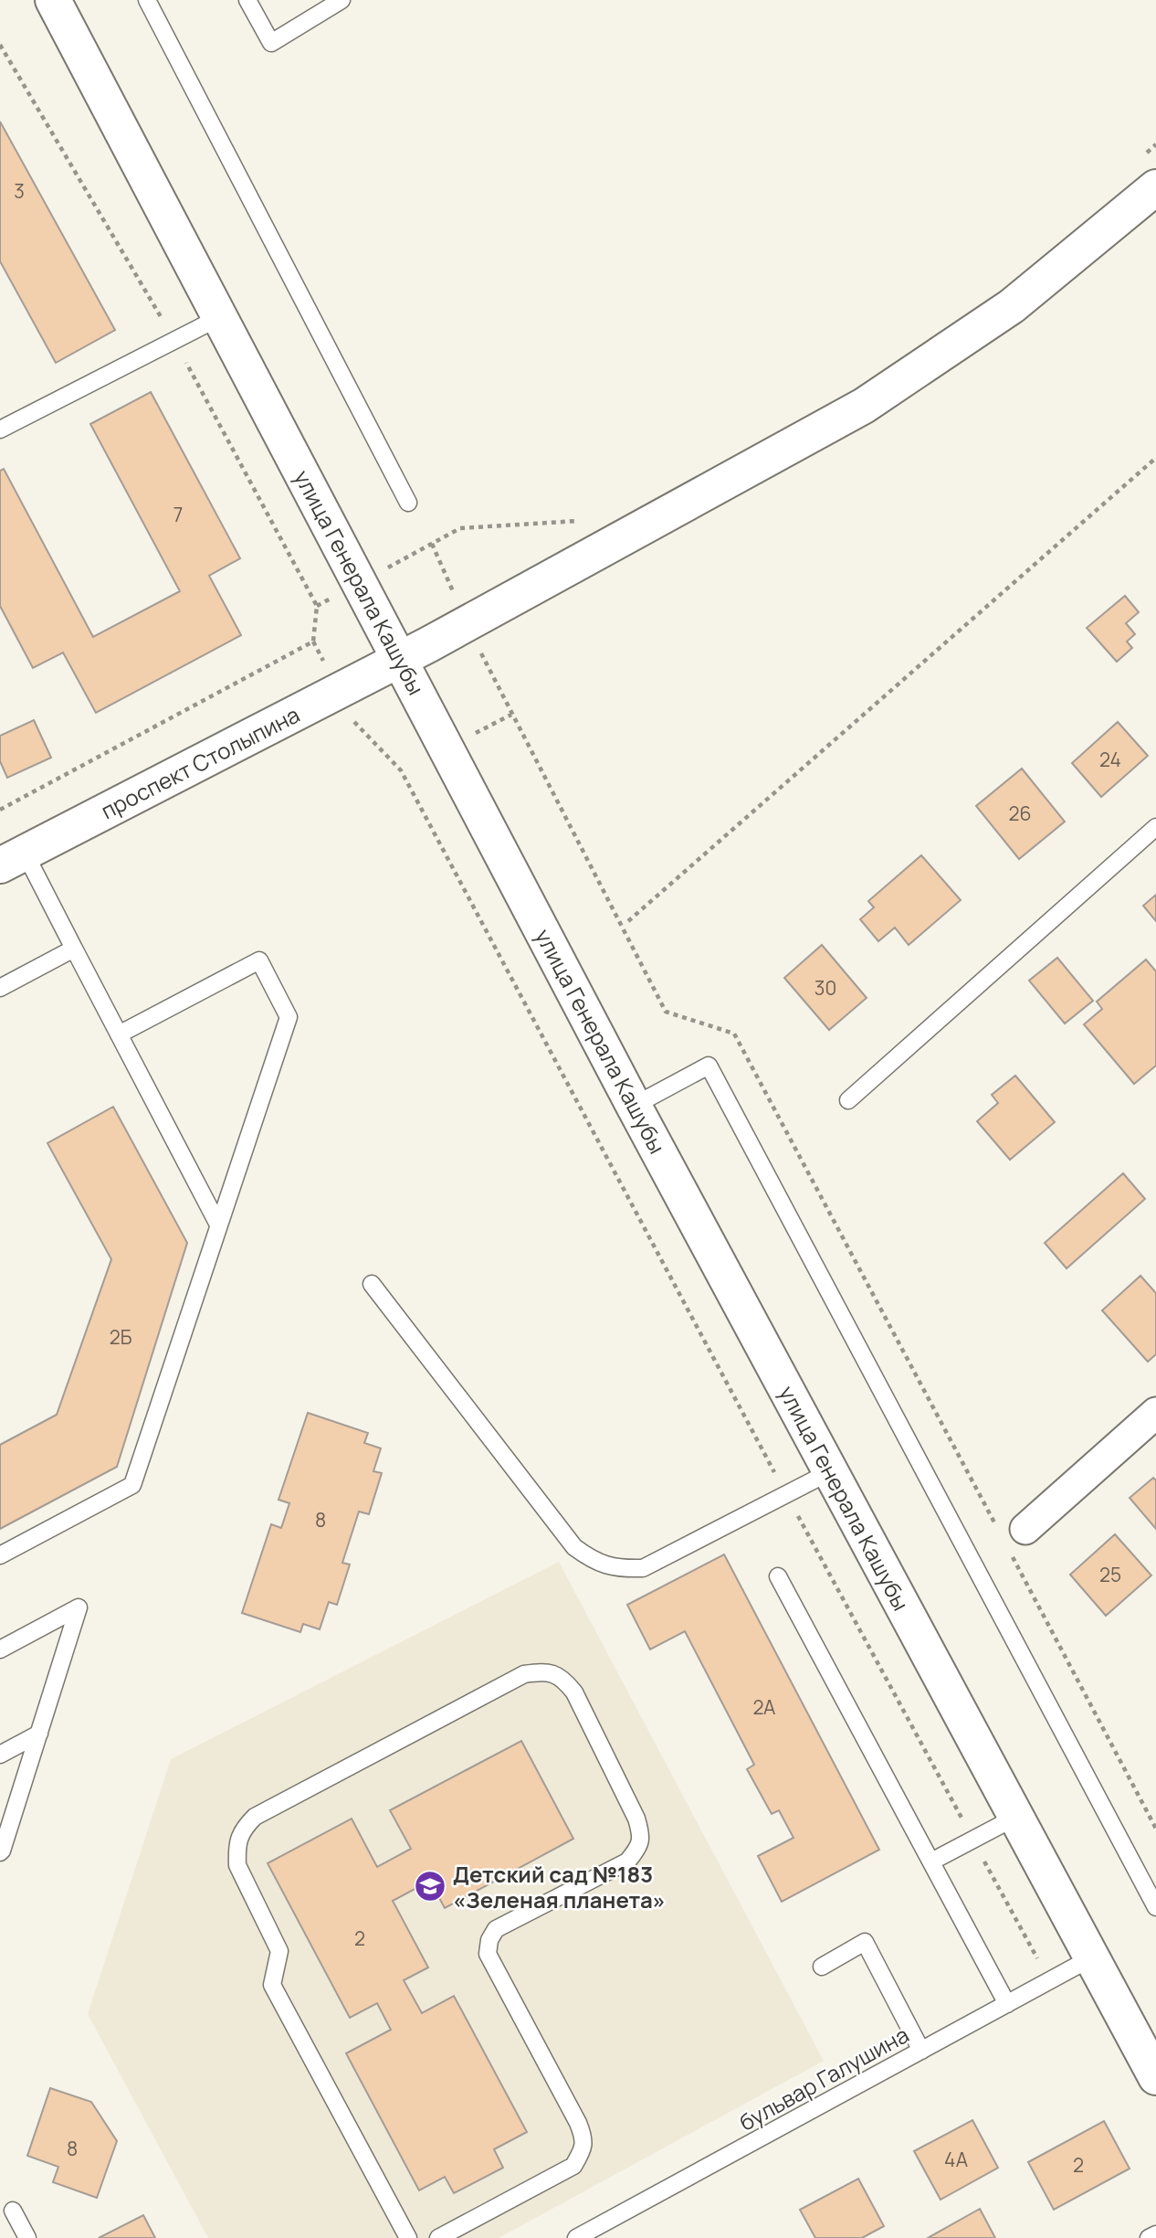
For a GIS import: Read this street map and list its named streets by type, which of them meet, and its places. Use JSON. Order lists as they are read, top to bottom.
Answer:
{
  "streets": {
    "street": ["улица Генерала Кашубы", "проспект Столыпина"],
    "lane": ["бульвар Галушина"]
  },
  "crossings": [
    ["улица Генерала Кашубы", "проспект Столыпина"],
    ["улица Генерала Кашубы", "бульвар Галушина"]
  ],
  "places": {
    "school or university": ["Детский сад №183 «Зеленая планета»"]
  },
  "house_numbers": [
    "3",
    "7",
    "24",
    "26",
    "30",
    "2Б",
    "8",
    "25",
    "2А",
    "2",
    "8",
    "4А",
    "2"
  ]
}
